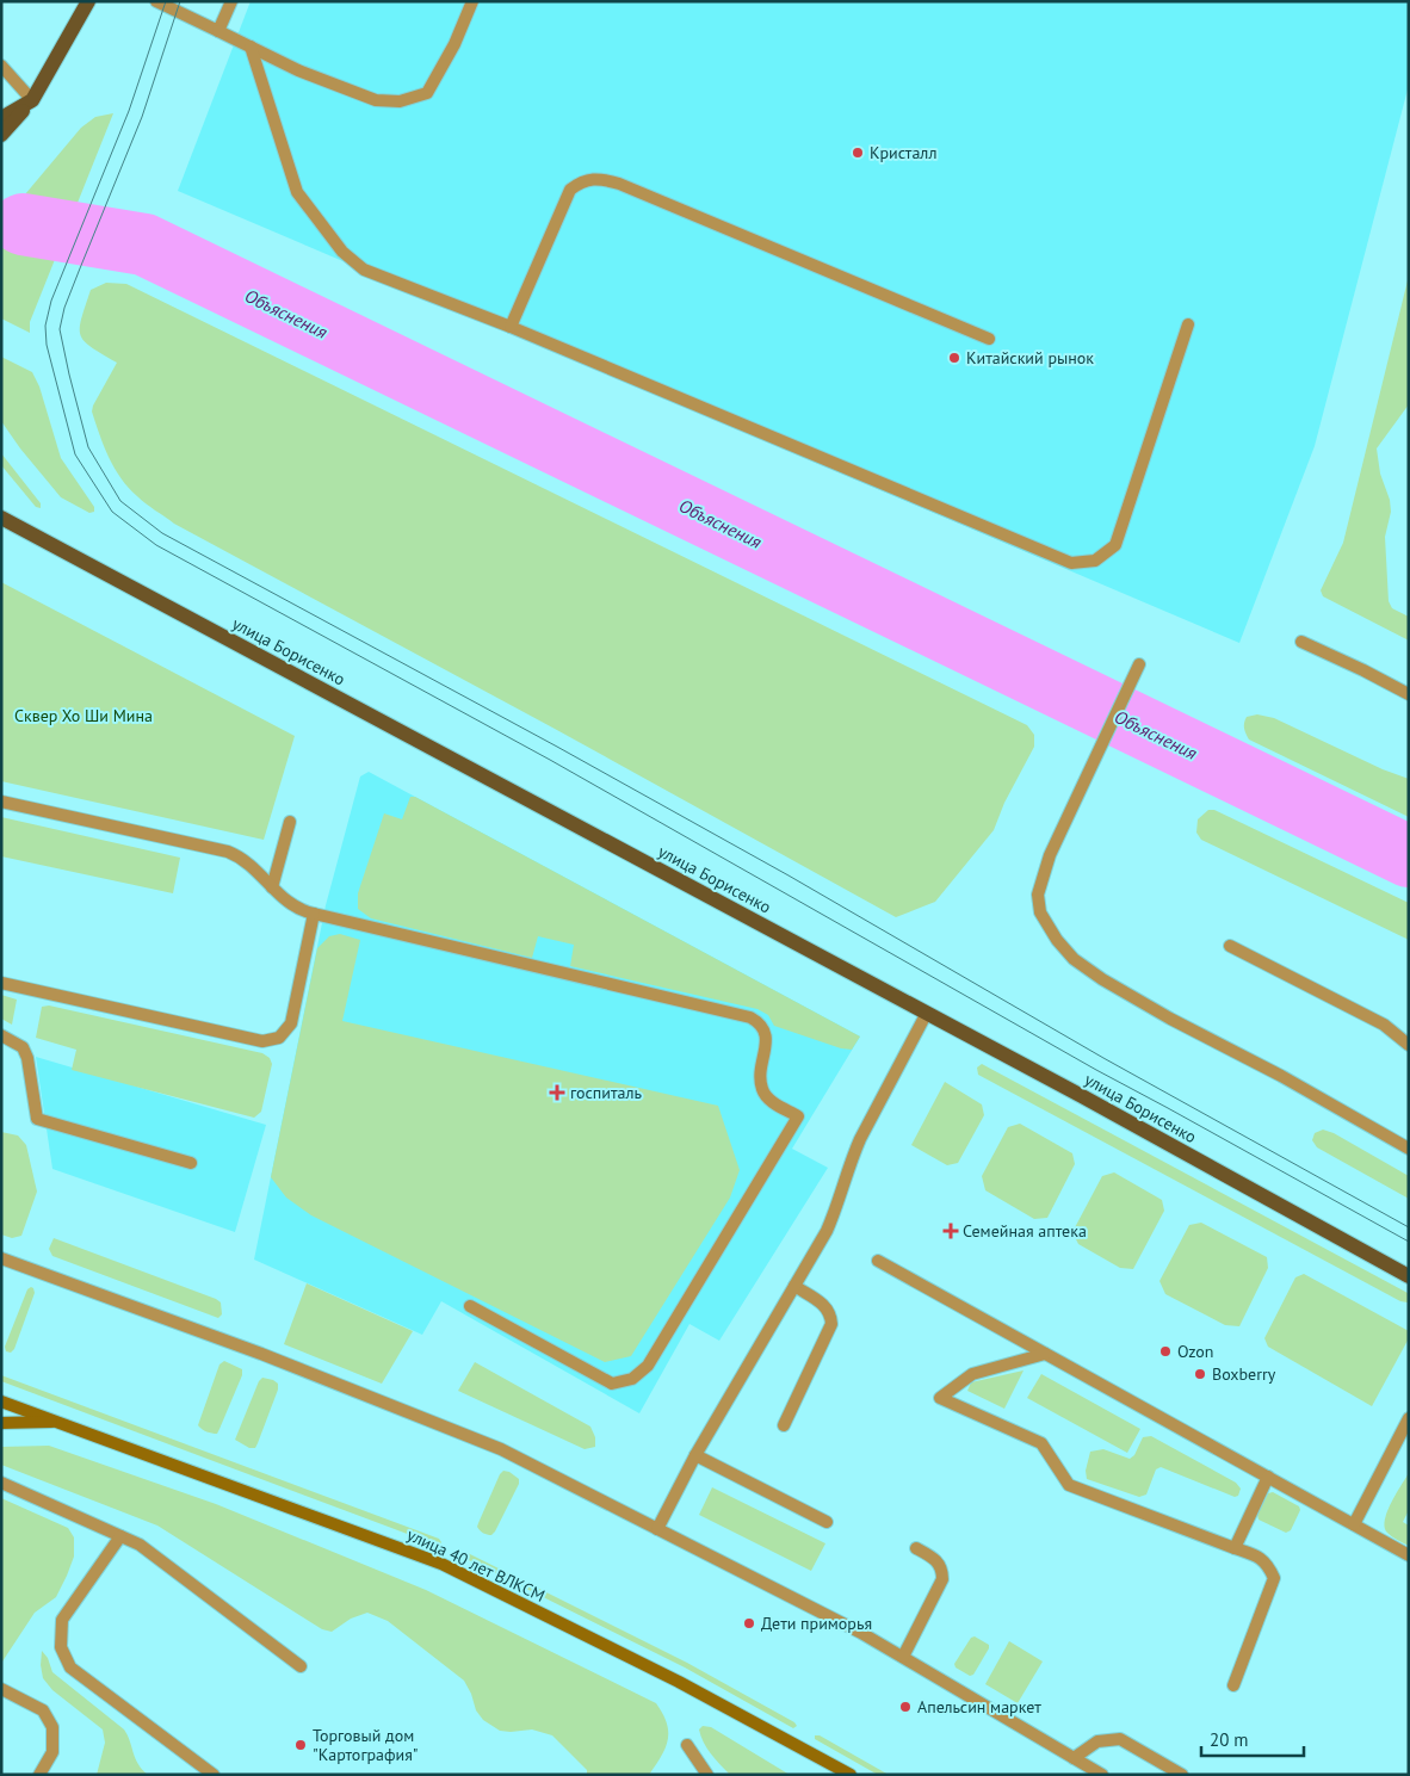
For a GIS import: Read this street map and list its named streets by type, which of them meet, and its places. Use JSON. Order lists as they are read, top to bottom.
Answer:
{
  "streets": {
    "main road": ["улица Борисенко", "улица 40 лет ВЛКСМ"]
  },
  "water": ["Объяснения"],
  "parks": ["Сквер Хо Ши Мина"],
  "places": {
    "other": [
      "Кристалл",
      "Китайский рынок",
      "Ozon",
      "Boxberry",
      "Дети приморья",
      "Апельсин маркет",
      "Торговый дом \"Картография\""
    ],
    "health": ["госпиталь", "Семейная аптека"]
  },
  "scale_bar": "20 m"
}
